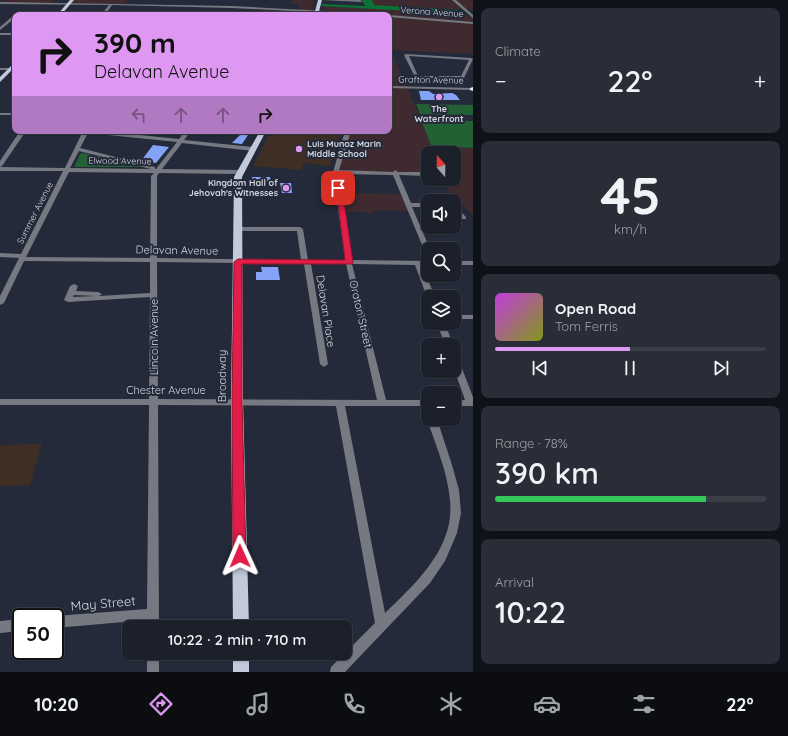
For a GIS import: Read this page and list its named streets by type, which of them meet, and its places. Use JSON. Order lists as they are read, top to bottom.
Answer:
{
  "streets": {
    "main road": ["Broadway"],
    "street": [
      "Verona Avenue",
      "Grafton Avenue",
      "Elwood Avenue",
      "Summer Avenue",
      "Delavan Avenue",
      "Delavan Place",
      "Oraton Street",
      "Lincoln Avenue",
      "Chester Avenue",
      "May Street"
    ]
  },
  "crossings": [
    ["Elwood Avenue", "Summer Avenue"],
    ["Elwood Avenue", "Lincoln Avenue"],
    ["Elwood Avenue", "Broadway"],
    ["Summer Avenue", "Delavan Avenue"],
    ["Delavan Avenue", "Delavan Place"],
    ["Delavan Avenue", "Oraton Street"],
    ["Delavan Avenue", "Lincoln Avenue"],
    ["Delavan Avenue", "Broadway"],
    ["Delavan Place", "Broadway"],
    ["Oraton Street", "Chester Avenue"],
    ["Lincoln Avenue", "Chester Avenue"],
    ["Lincoln Avenue", "May Street"],
    ["Broadway", "Chester Avenue"]
  ],
  "places": ["The Waterfront", "Luis Munoz Marin Middle School", "Kingdom Hall of Jehovah's Witnesses"],
  "north": "top",
  "page": {
    "tile": [
      "Climate",
      ["45", "km/h"],
      ["Range · 78%", "390 km"],
      ["Arrival", "10:22"]
    ],
    "turn": ["390 m", "Delavan Avenue"],
    "heat": ["−", "22°", "+"],
    "map_buttons": ["+", "−"],
    "song": ["Open Road", "Tom Ferris"],
    "limit": "50",
    "trip": "10:22 · 2 min · 710 m",
    "tabs": ["10:20", "22°"]
  }
}
